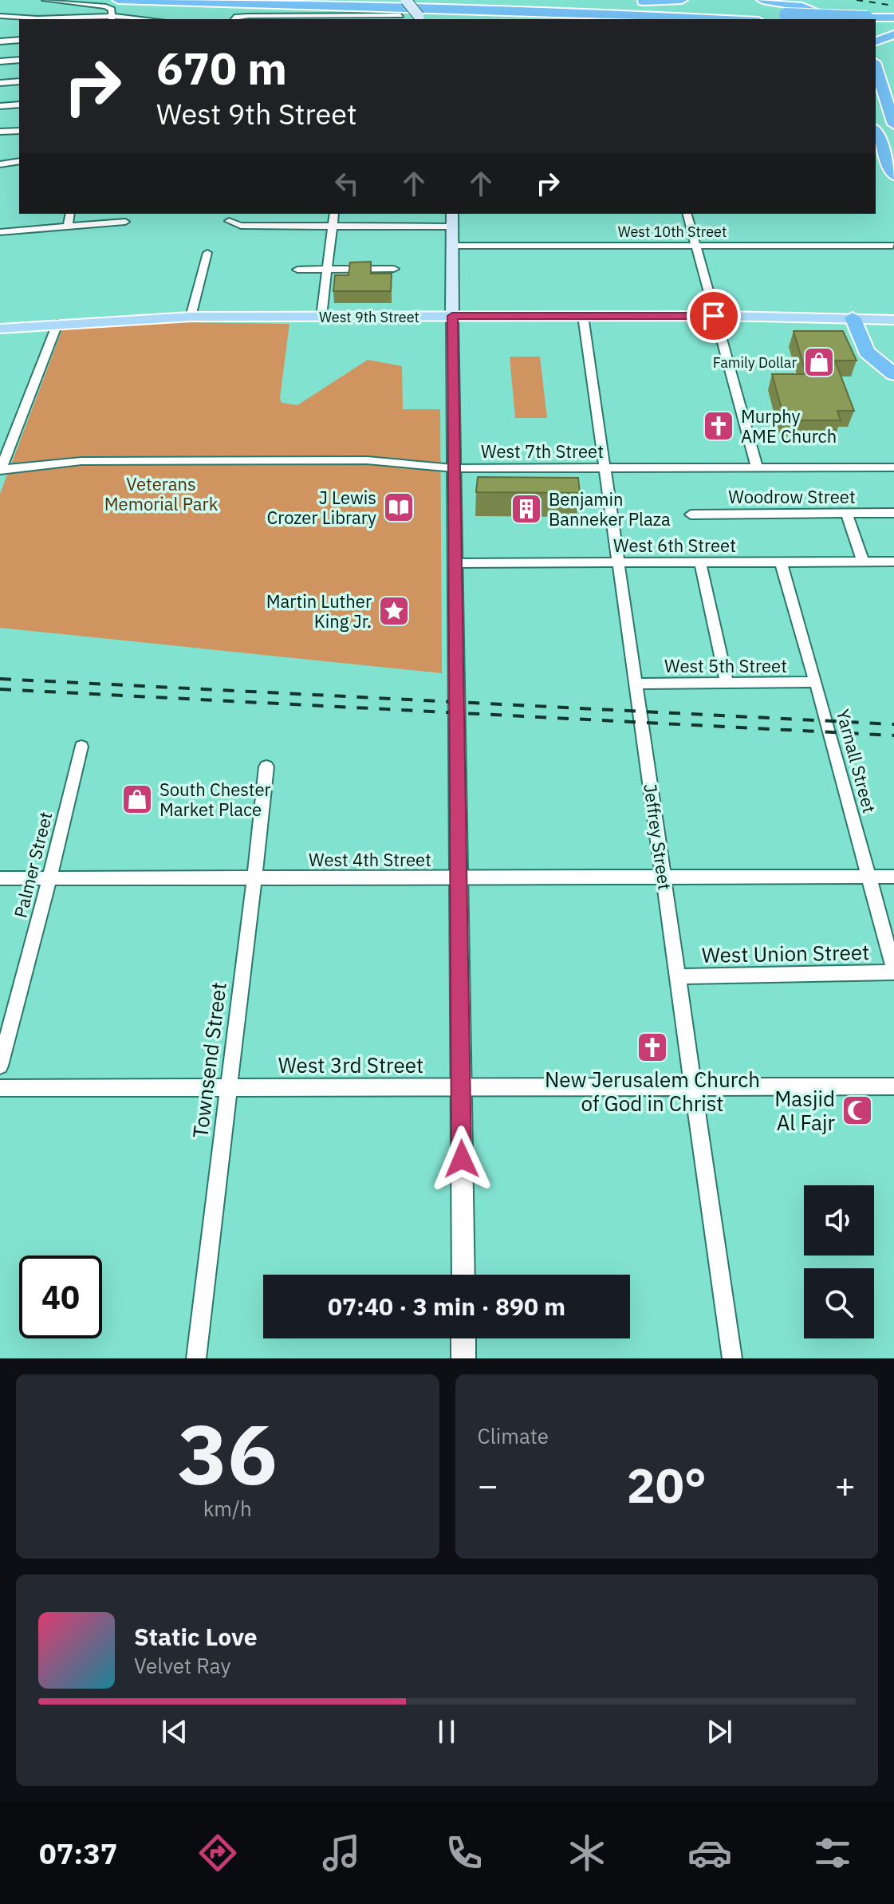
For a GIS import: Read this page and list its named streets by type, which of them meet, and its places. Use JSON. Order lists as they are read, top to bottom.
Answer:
{
  "streets": {
    "main road": ["West 9th Street"],
    "street": [
      "West 10th Street",
      "West 7th Street",
      "Woodrow Street",
      "West 6th Street",
      "West 5th Street",
      "Yarnall Street",
      "Jeffrey Street",
      "West 4th Street",
      "Palmer Street",
      "West Union Street",
      "Townsend Street",
      "West 3rd Street"
    ]
  },
  "crossings": [
    ["West 9th Street", "Jeffrey Street"],
    ["West 7th Street", "Jeffrey Street"],
    ["West 6th Street", "Yarnall Street"],
    ["West 6th Street", "Jeffrey Street"],
    ["West 5th Street", "Yarnall Street"],
    ["West 5th Street", "Jeffrey Street"],
    ["Yarnall Street", "West 4th Street"],
    ["Yarnall Street", "West Union Street"],
    ["Jeffrey Street", "West 4th Street"],
    ["Jeffrey Street", "West Union Street"],
    ["Jeffrey Street", "West 3rd Street"],
    ["West 4th Street", "Palmer Street"],
    ["West 4th Street", "Townsend Street"],
    ["Townsend Street", "West 3rd Street"]
  ],
  "parks": ["Veterans Memorial Park"],
  "places": {
    "shop": ["Family Dollar", "South Chester Market Place"],
    "church": ["Murphy AME Church", "New Jerusalem Church of God in Christ"],
    "library": ["J Lewis Crozer Library"],
    "building": ["Benjamin Banneker Plaza"],
    "place": ["Martin Luther King Jr."],
    "mosque": ["Masjid Al Fajr"]
  },
  "page": {
    "turn": ["670 m", "West 9th Street"],
    "limit": "40",
    "trip": "07:40 · 3 min · 890 m",
    "tile": [
      ["36", "km/h"],
      "Climate"
    ],
    "heat": ["−", "20°", "+"],
    "song": ["Static Love", "Velvet Ray"],
    "tabs": "07:37"
  }
}
